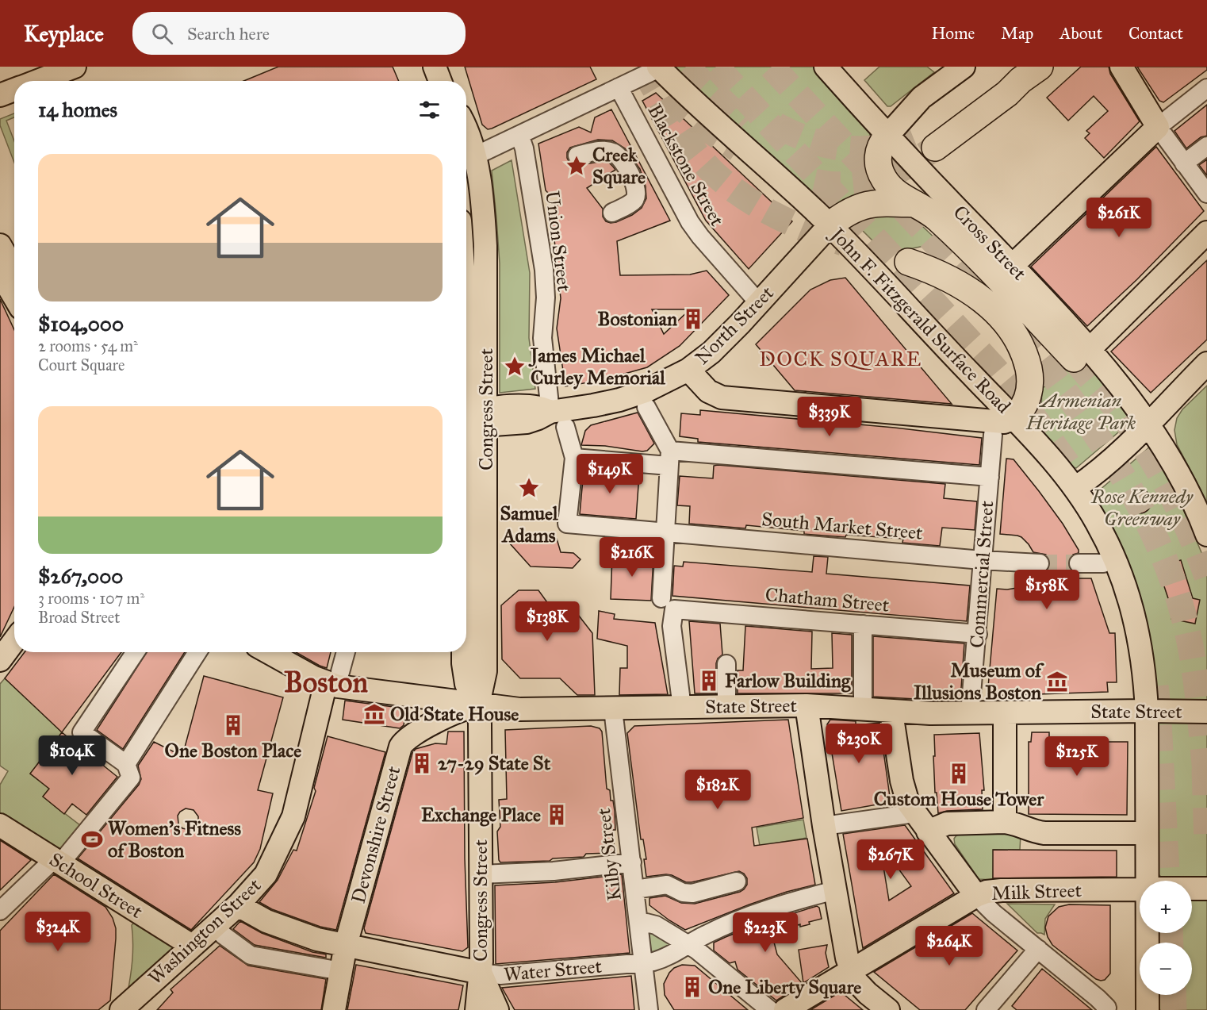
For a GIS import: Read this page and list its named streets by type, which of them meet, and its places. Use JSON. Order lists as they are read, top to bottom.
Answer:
{
  "streets": {
    "main road": [
      "Cross Street",
      "John F. Fitzgerald Surface Road",
      "North Street",
      "Congress Street",
      "State Street",
      "Devonshire Street",
      "School Street",
      "Milk Street",
      "Washington Street",
      "Water Street"
    ],
    "street": [
      "Blackstone Street",
      "Union Street",
      "South Market Street",
      "Commercial Street",
      "Chatham Street",
      "Kilby Street"
    ]
  },
  "crossings": [
    ["Blackstone Street", "North Street"],
    ["Union Street", "North Street"],
    ["Union Street", "South Market Street"],
    ["John F. Fitzgerald Surface Road", "North Street"],
    ["John F. Fitzgerald Surface Road", "State Street"],
    ["North Street", "Congress Street"],
    ["Congress Street", "State Street"],
    ["Congress Street", "Devonshire Street"],
    ["Congress Street", "Water Street"],
    ["South Market Street", "Commercial Street"],
    ["Commercial Street", "Chatham Street"],
    ["Commercial Street", "State Street"],
    ["State Street", "Devonshire Street"],
    ["State Street", "Kilby Street"],
    ["State Street", "Washington Street"],
    ["Devonshire Street", "Water Street"],
    ["Kilby Street", "Water Street"],
    ["School Street", "Washington Street"],
    ["Washington Street", "Water Street"]
  ],
  "districts": ["DOCK SQUARE", "Boston"],
  "parks": ["Armenian Heritage Park", "Rose Kennedy Greenway"],
  "places": {
    "place": ["Creek Square", "James Michael Curley Memorial", "Samuel Adams"],
    "building": [
      "Bostonian",
      "Farlow Building",
      "One Boston Place",
      "27-29 State St",
      "Custom House Tower",
      "Exchange Place",
      "One Liberty Square"
    ],
    "museum": ["Museum of Illusions Boston", "Old State House"],
    "sports": ["Women's Fitness of Boston"]
  },
  "page": {
    "header": "Keyplace",
    "search": "Search here",
    "nav": [
      "Home",
      "Map",
      "About",
      "Contact"
    ],
    "heading": "14 homes",
    "list": [
      {
        "name": "$104,000",
        "note": "2 rooms · 54 m² · Court Square"
      },
      {
        "name": "$267,000",
        "note": "3 rooms · 107 m² · Broad Street"
      }
    ],
    "price": [
      "$261K",
      "$339K",
      "$149K",
      "$216K",
      "$158K",
      "$138K",
      "$230K",
      "$104K",
      "$125K",
      "$182K",
      "$267K",
      "$324K",
      "$223K",
      "$264K"
    ],
    "map_buttons": ["+", "−"]
  }
}
